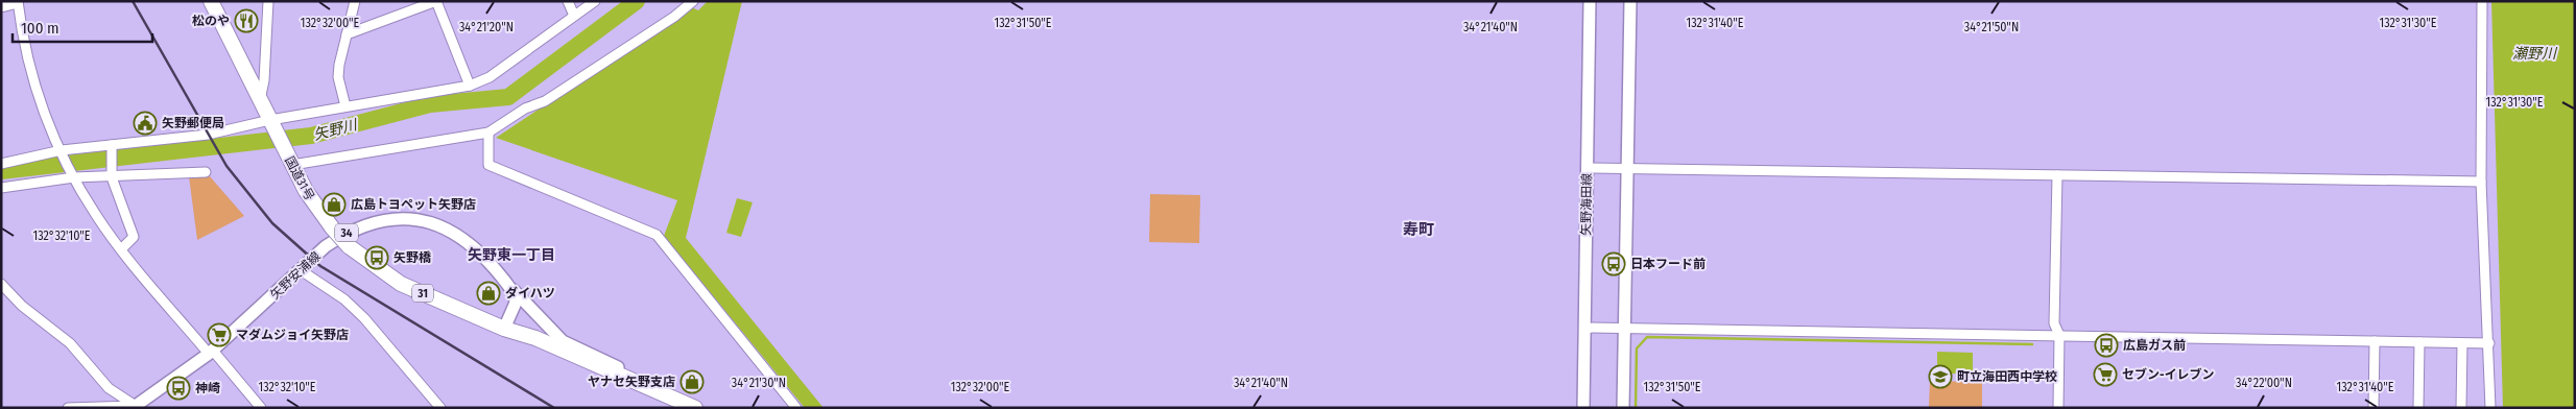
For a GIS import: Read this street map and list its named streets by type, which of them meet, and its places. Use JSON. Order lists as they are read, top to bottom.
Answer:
{
  "streets": {
    "highway": ["国道31号", "31"],
    "main road": ["矢野海田線", "34", "矢野安浦線"]
  },
  "crossings": [
    ["国道31号", "34"],
    ["国道31号", "矢野安浦線"],
    ["34", "矢野安浦線"]
  ],
  "districts": ["寿町", "矢野東一丁目"],
  "water": ["瀬野川", "矢野川"],
  "places": {
    "restaurant": ["松のや"],
    "public building": ["矢野郵便局"],
    "shop": ["広島トヨペット矢野店", "ダイハツ", "ヤナセ矢野支店"],
    "bus stop": [
      "矢野橋",
      "日本フード前",
      "広島ガス前",
      "神崎"
    ],
    "supermarket": ["マダムジョイ矢野店", "セブン-イレブン"],
    "school or university": ["町立海田西中学校"]
  },
  "scale_bar": "100 m",
  "coordinates": [
    "132°32'00\"E",
    "132°31'50\"E",
    "132°31'40\"E",
    "132°31'30\"E",
    "34°21'20\"N",
    "34°21'50\"N",
    "34°21'40\"N",
    "132°32'10\"E",
    "34°21'30\"N",
    "34°22'00\"N"
  ]
}
